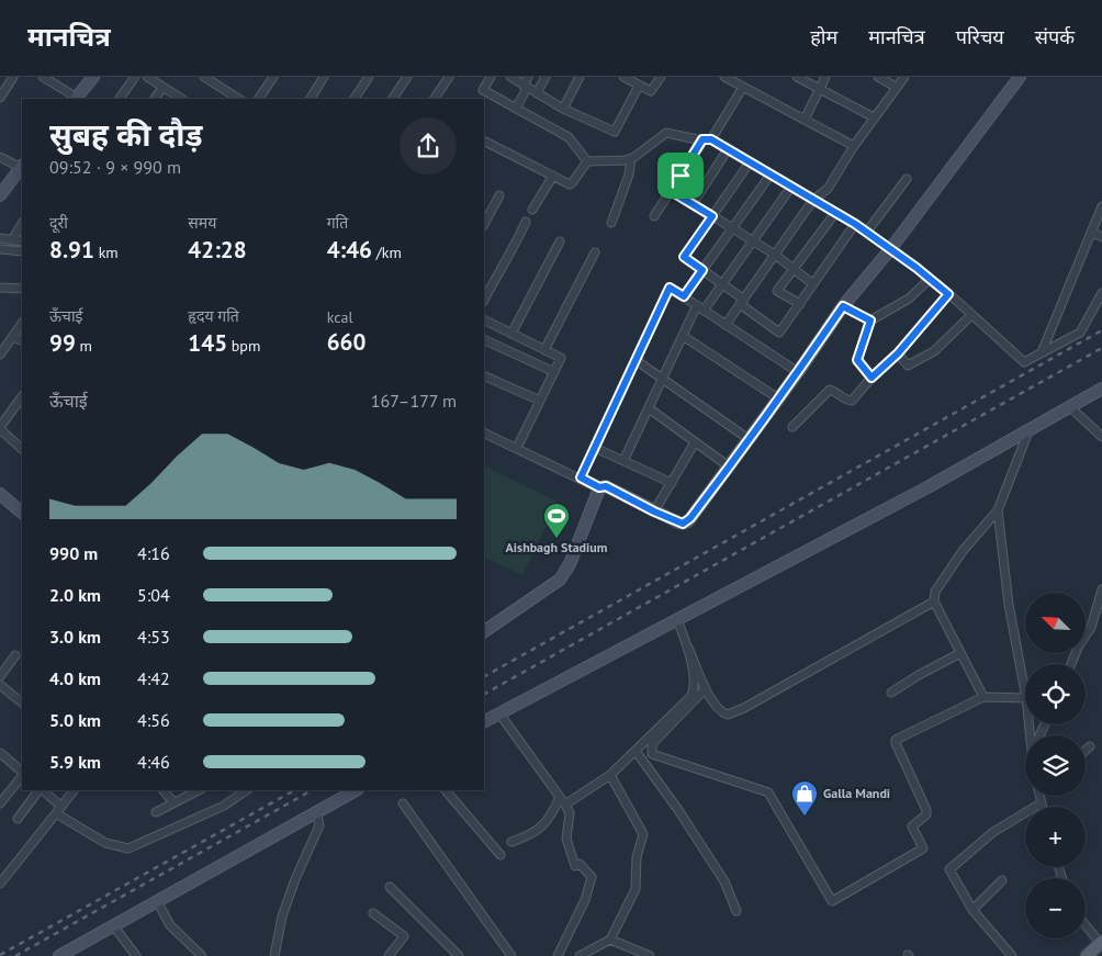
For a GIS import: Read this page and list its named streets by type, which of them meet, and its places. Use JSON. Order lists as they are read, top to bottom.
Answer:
{
  "places": {
    "sports": ["Aishbagh Stadium"],
    "shop": ["Galla Mandi"]
  },
  "north": "top left",
  "page": {
    "header": "मानचित्र",
    "nav": [
      "होम",
      "मानचित्र",
      "परिचय",
      "संपर्क"
    ],
    "heading": ["सुबह की दौड़", "09:52 · 9 × 990 m"],
    "stats": [
      ["दूरी", "8.91 km"],
      ["समय", "42:28"],
      ["गति", "4:46 /km"],
      ["ऊँचाई", "99 m"],
      ["हृदय गति", "145 bpm"],
      ["kcal", "660"]
    ],
    "chart": ["ऊँचाई", "167–177 m"],
    "list": [
      {
        "name": "990 m",
        "note": "4:16"
      },
      {
        "name": "2.0 km",
        "note": "5:04"
      },
      {
        "name": "3.0 km",
        "note": "4:53"
      },
      {
        "name": "4.0 km",
        "note": "4:42"
      },
      {
        "name": "5.0 km",
        "note": "4:56"
      },
      {
        "name": "5.9 km",
        "note": "4:46"
      }
    ],
    "map_buttons": ["+", "−"]
  }
}
